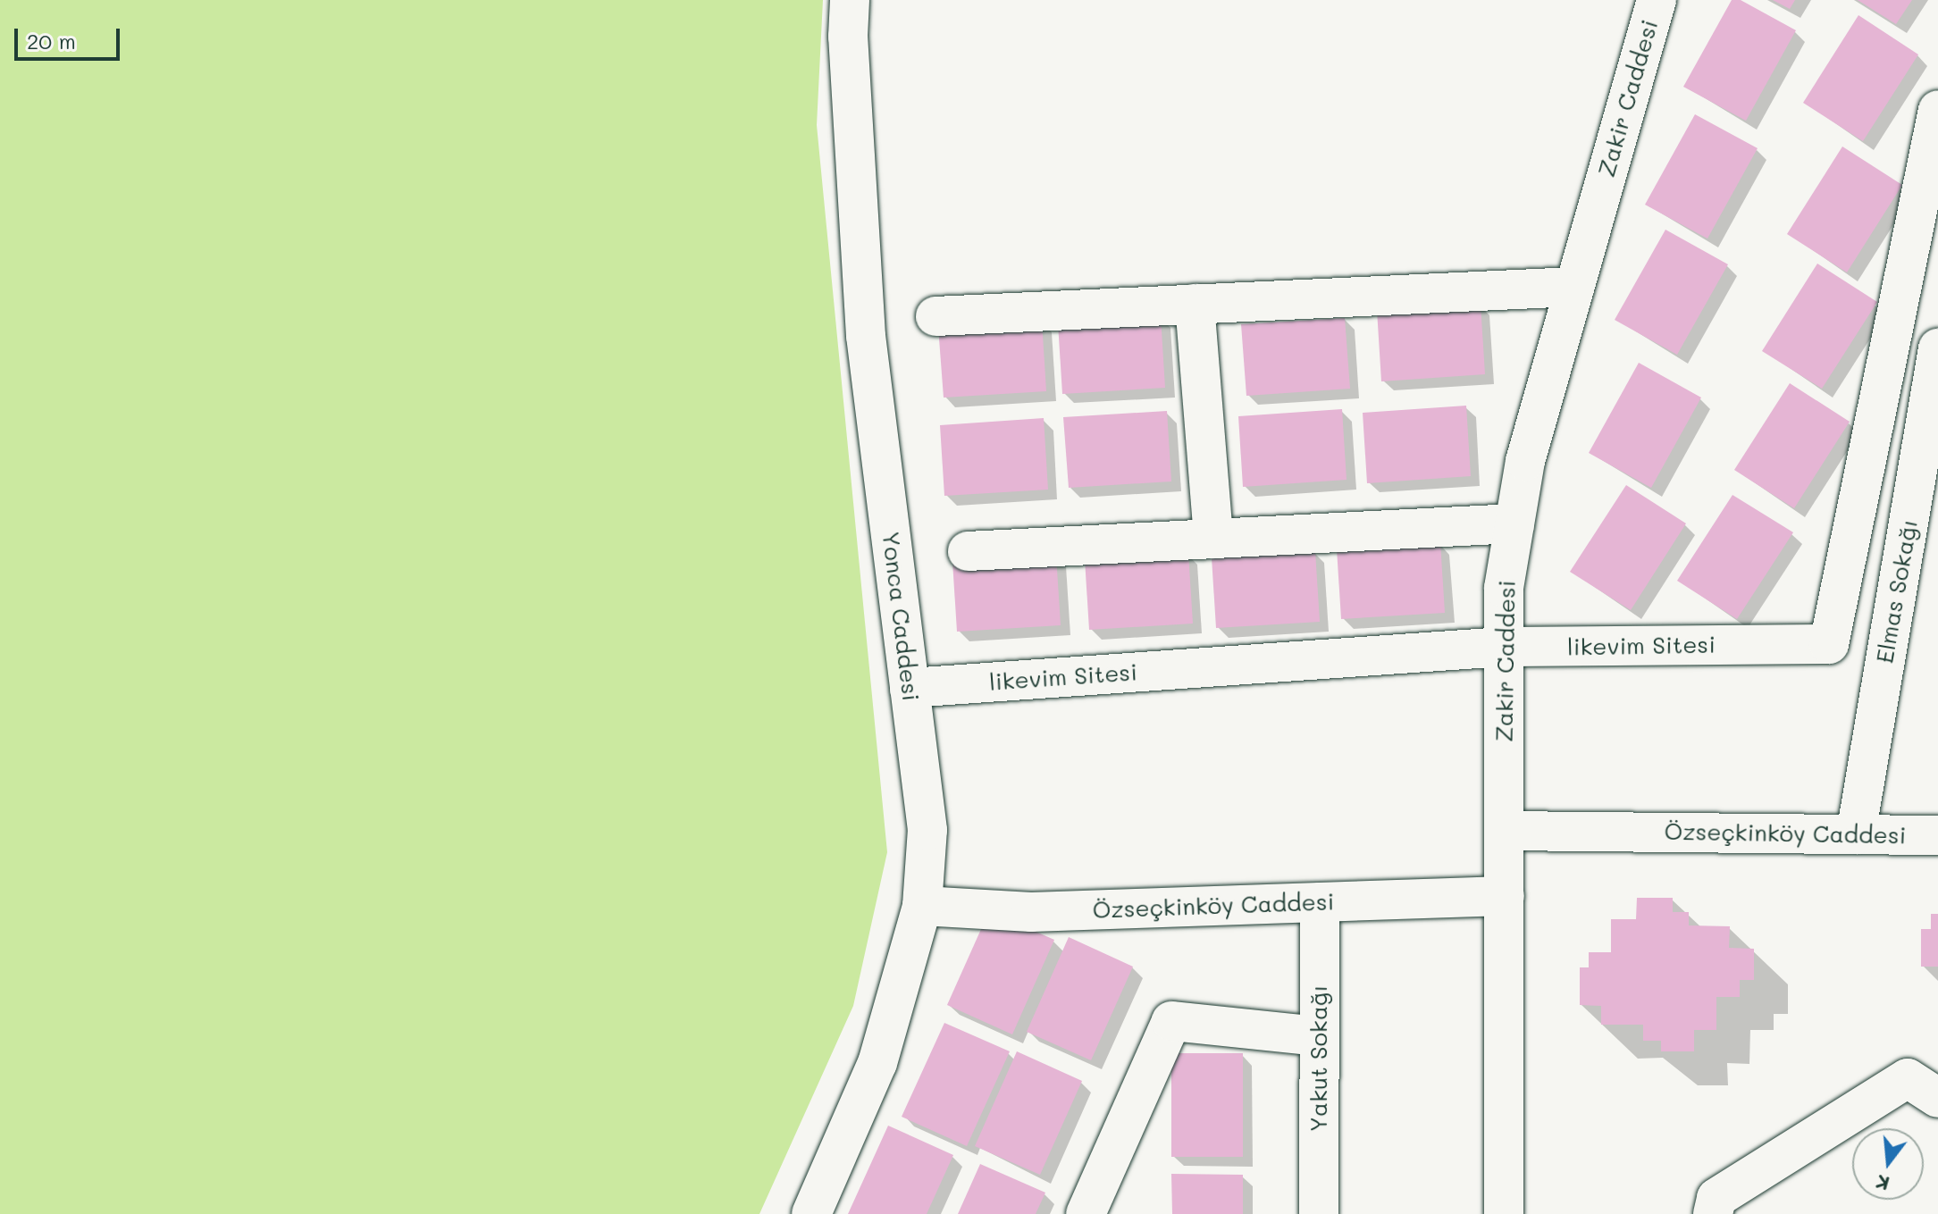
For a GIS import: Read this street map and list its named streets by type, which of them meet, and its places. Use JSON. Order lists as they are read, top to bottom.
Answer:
{
  "streets": {
    "street": [
      "Zakir Caddesi",
      "Elmas Sokağı",
      "Yonca Caddesi",
      "likevim Sitesi",
      "Özseçkinköy Caddesi",
      "Yakut Sokağı"
    ]
  },
  "crossings": [
    ["Zakir Caddesi", "likevim Sitesi"],
    ["Zakir Caddesi", "Özseçkinköy Caddesi"],
    ["Elmas Sokağı", "Özseçkinköy Caddesi"],
    ["Yonca Caddesi", "likevim Sitesi"],
    ["Yonca Caddesi", "Özseçkinköy Caddesi"],
    ["Özseçkinköy Caddesi", "Yakut Sokağı"]
  ],
  "scale_bar": "20 m",
  "north": "bottom"
}
